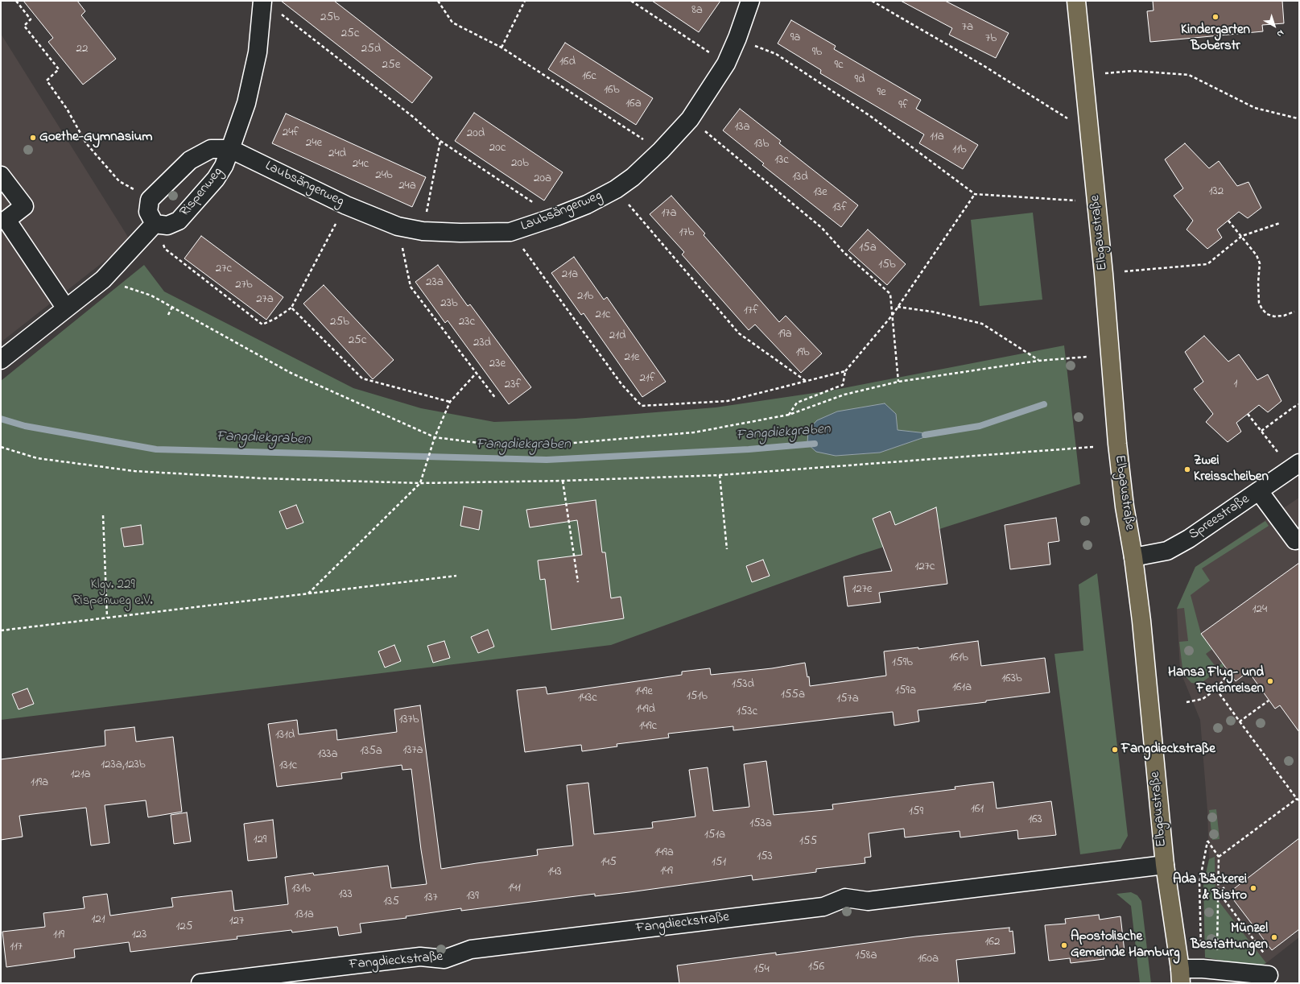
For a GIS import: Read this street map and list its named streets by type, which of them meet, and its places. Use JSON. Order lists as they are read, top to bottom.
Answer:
{
  "streets": {
    "main road": ["Elbgaustraße"],
    "street": [
      "Laubsängerweg",
      "Rispenweg",
      "Spreestraße",
      "Fangdieckstraße"
    ]
  },
  "crossings": [
    ["Laubsängerweg", "Rispenweg"],
    ["Elbgaustraße", "Spreestraße"],
    ["Elbgaustraße", "Fangdieckstraße"]
  ],
  "water": ["Fangdiekgraben"],
  "parks": ["Klgv. 229 Rispenweg e.V."],
  "places": [
    "Kindergarten Boberstr",
    "Goethe-Gymnasium",
    "Zwei Kreisscheiben",
    "Hansa Flug- und Ferienreisen",
    "Fangdieckstraße",
    "Ada Bäckerei & Bistro",
    "Münzel Bestattungen",
    "Apostolische Gemeinde Hamburg"
  ],
  "house_numbers": [
    "8a",
    "25b",
    "7a",
    "25c",
    "9a",
    "7b",
    "22",
    "25d",
    "9b",
    "16d",
    "25e",
    "9c",
    "16c",
    "9d",
    "16b",
    "9e",
    "16a",
    "9f",
    "13a",
    "24f",
    "20d",
    "11a",
    "24e",
    "13b",
    "20c",
    "11b",
    "24d",
    "13c",
    "20b",
    "24c",
    "24b",
    "13d",
    "20a",
    "24a",
    "132",
    "13e",
    "13f",
    "17a",
    "17b",
    "15a",
    "15b",
    "27c",
    "21a",
    "23a",
    "27b",
    "21b",
    "27a",
    "23b",
    "17f",
    "21c",
    "25b",
    "23c",
    "19a",
    "21d",
    "25c",
    "23d",
    "19b",
    "21e",
    "23e",
    "21f",
    "1",
    "23f",
    "127c",
    "127e",
    "124",
    "161b",
    "159b",
    "163b",
    "153d",
    "161a",
    "159a",
    "149e",
    "155a",
    "151b",
    "143c",
    "157a",
    "149d",
    "153c",
    "137b",
    "149c",
    "131d",
    "137a",
    "135a",
    "133a",
    "123a,123b",
    "131c",
    "121a",
    "119a",
    "161",
    "159",
    "163",
    "153a",
    "151a",
    "129",
    "155",
    "149a",
    "153",
    "145",
    "151",
    "149",
    "143",
    "141",
    "131b",
    "133",
    "139",
    "137",
    "135",
    "131a",
    "121",
    "127",
    "125",
    "119",
    "123",
    "162",
    "117",
    "158a",
    "160a",
    "156",
    "154"
  ],
  "north": "bottom right"
}
